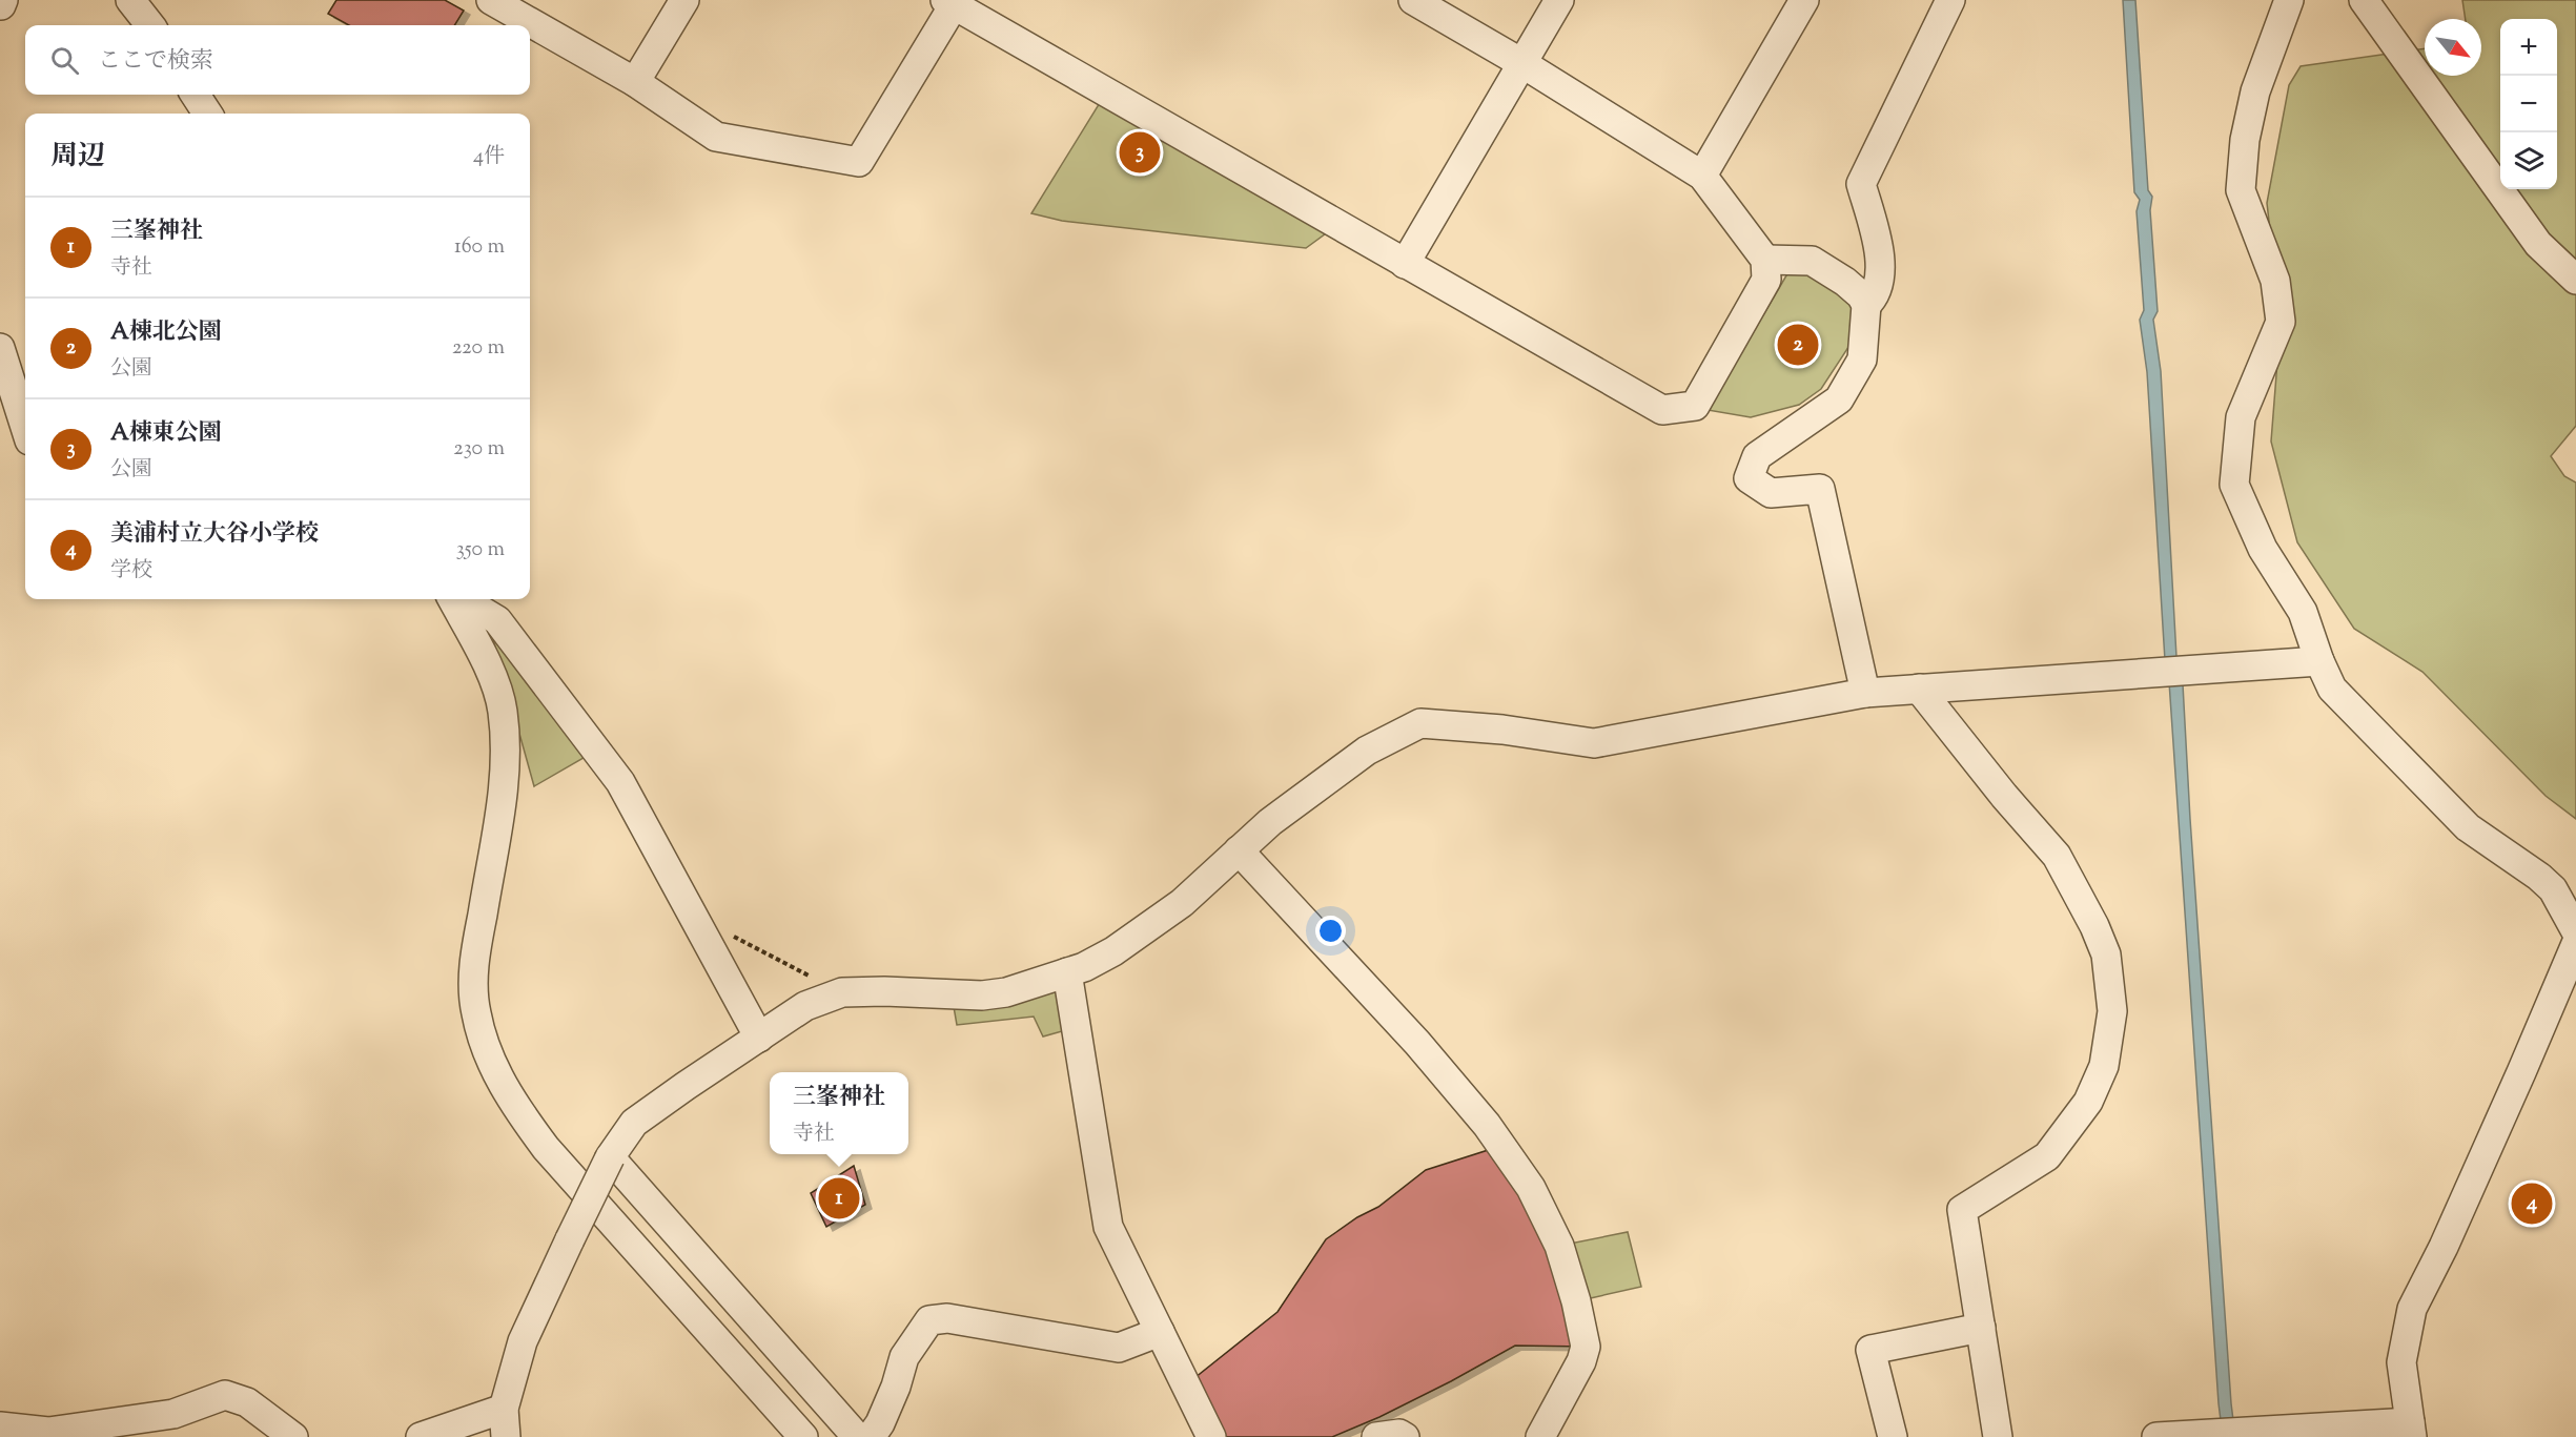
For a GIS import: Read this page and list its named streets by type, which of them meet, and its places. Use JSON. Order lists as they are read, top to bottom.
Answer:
{
  "north": "bottom right",
  "page": {
    "map_buttons": ["+", "−"],
    "search": "ここで検索",
    "heading": ["周辺", "4件"],
    "pins": [
      "3",
      "2",
      "1",
      "4"
    ],
    "list": [
      {
        "mark": "1",
        "name": "三峯神社",
        "note": "寺社",
        "value": "160 m"
      },
      {
        "mark": "2",
        "name": "A棟北公園",
        "note": "公園",
        "value": "220 m"
      },
      {
        "mark": "3",
        "name": "A棟東公園",
        "note": "公園",
        "value": "230 m"
      },
      {
        "mark": "4",
        "name": "美浦村立大谷小学校",
        "note": "学校",
        "value": "350 m"
      }
    ],
    "popup": ["三峯神社", "寺社"]
  }
}
